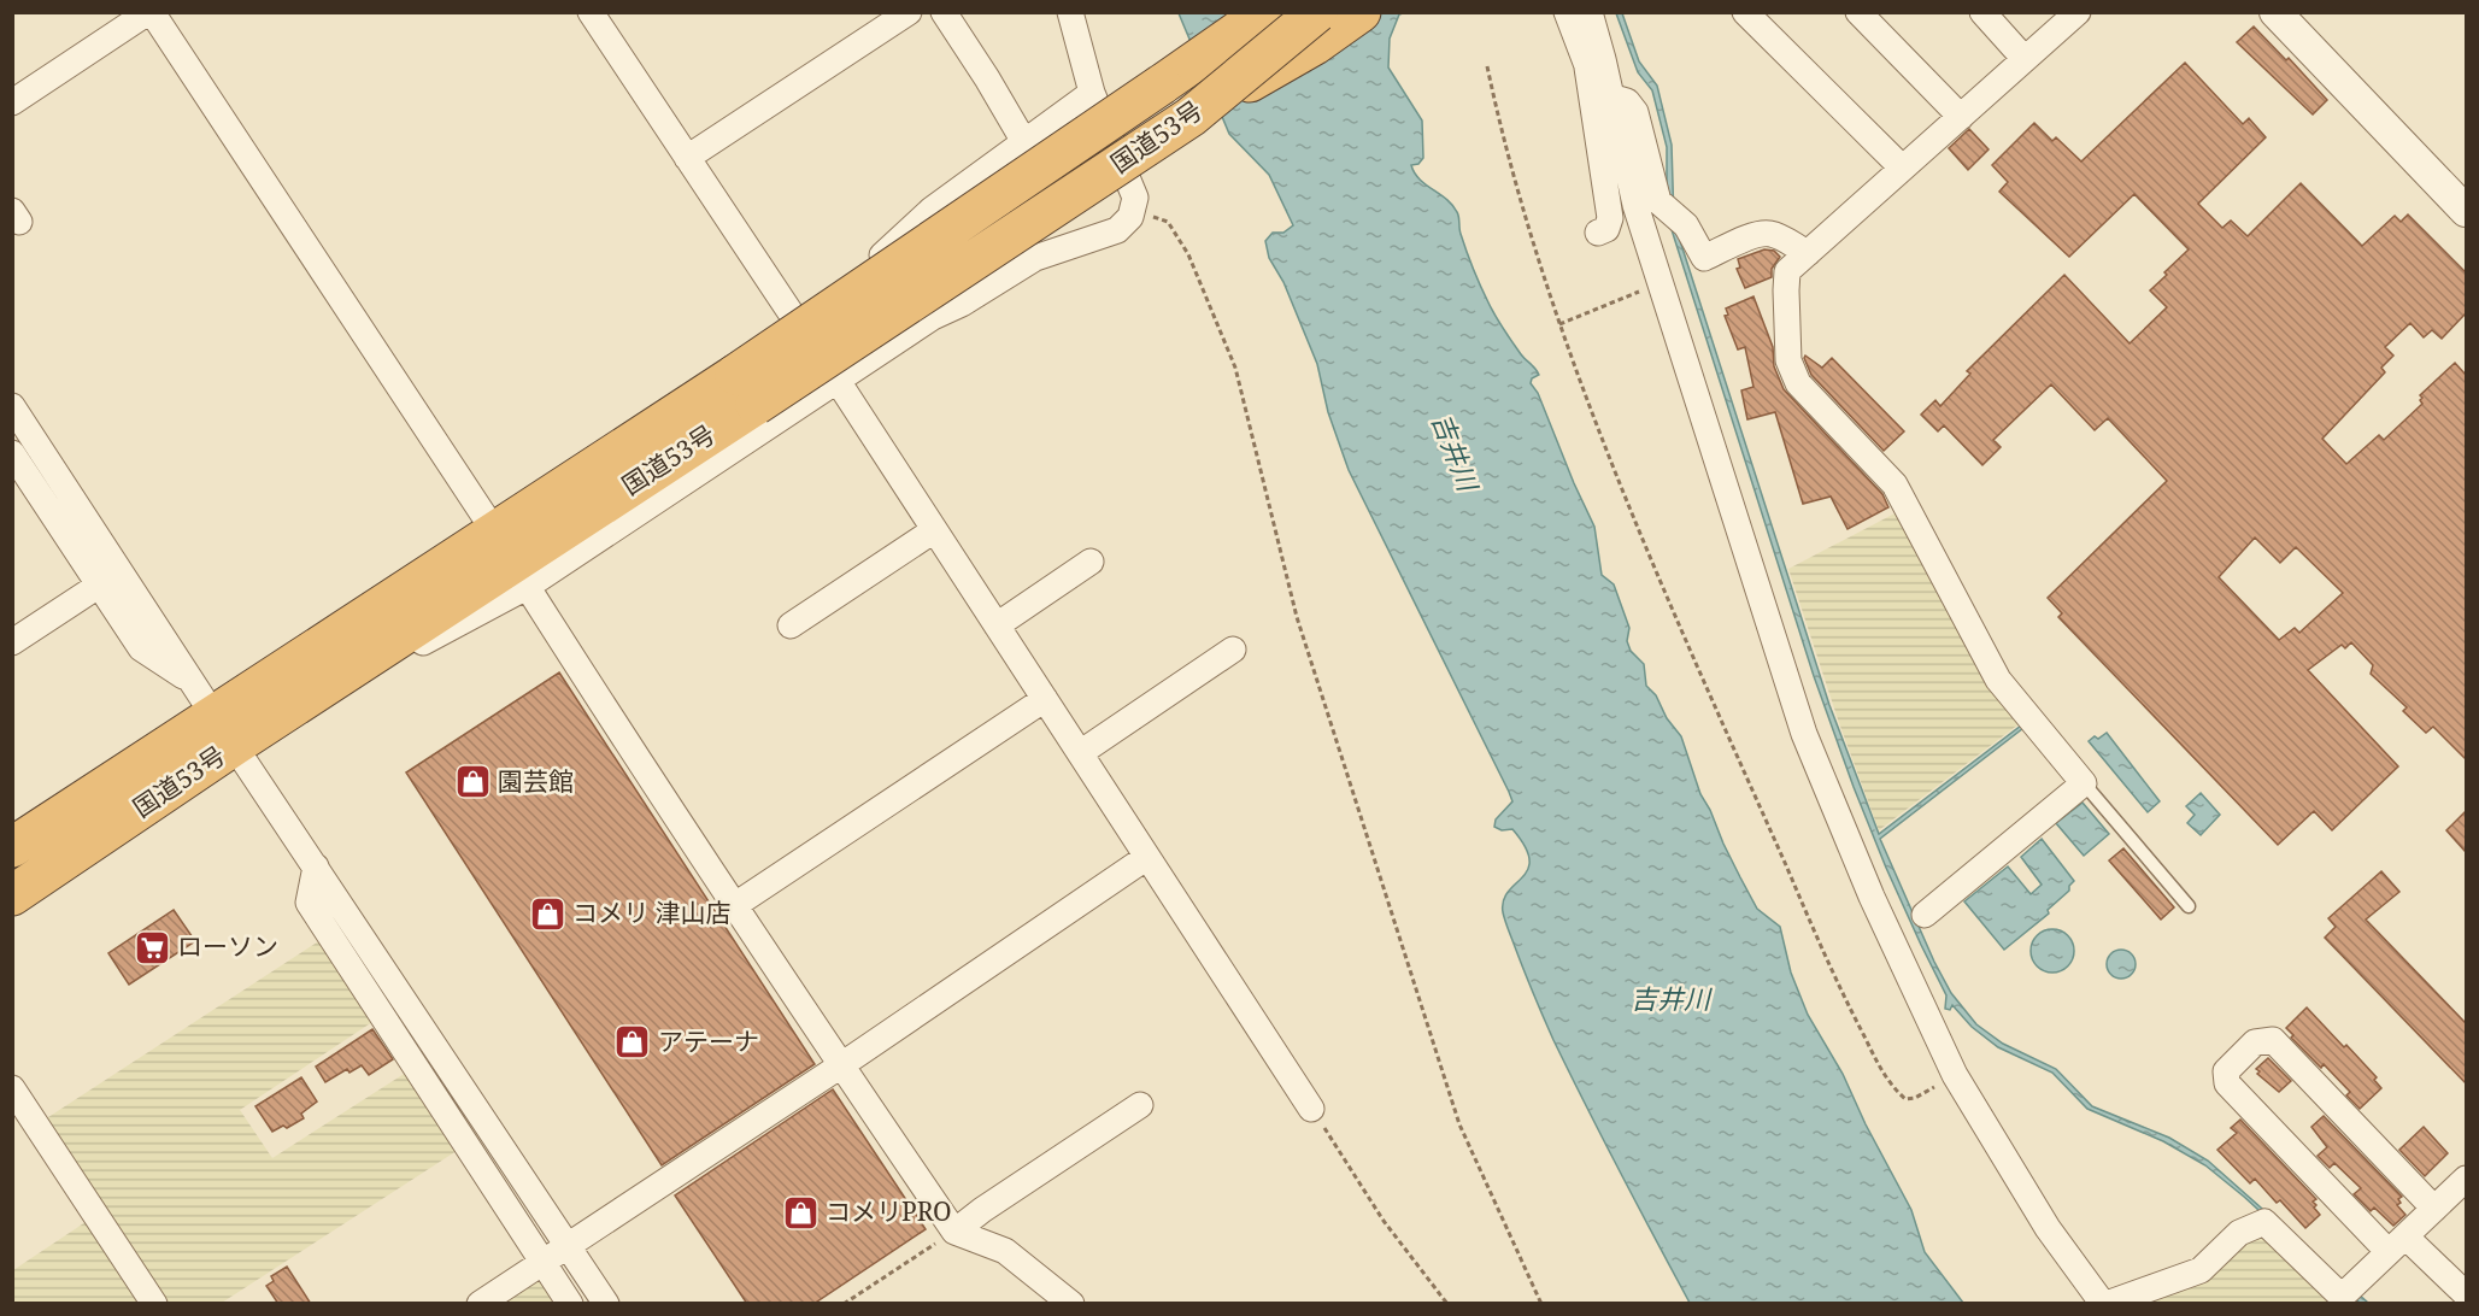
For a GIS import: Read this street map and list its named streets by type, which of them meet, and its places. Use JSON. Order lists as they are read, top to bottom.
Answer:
{
  "streets": {
    "highway": ["国道53号"]
  },
  "water": ["吉井川"],
  "places": {
    "shop": [
      "園芸館",
      "コメリ 津山店",
      "アテーナ",
      "コメリPRO"
    ],
    "supermarket": ["ローソン"]
  }
}
